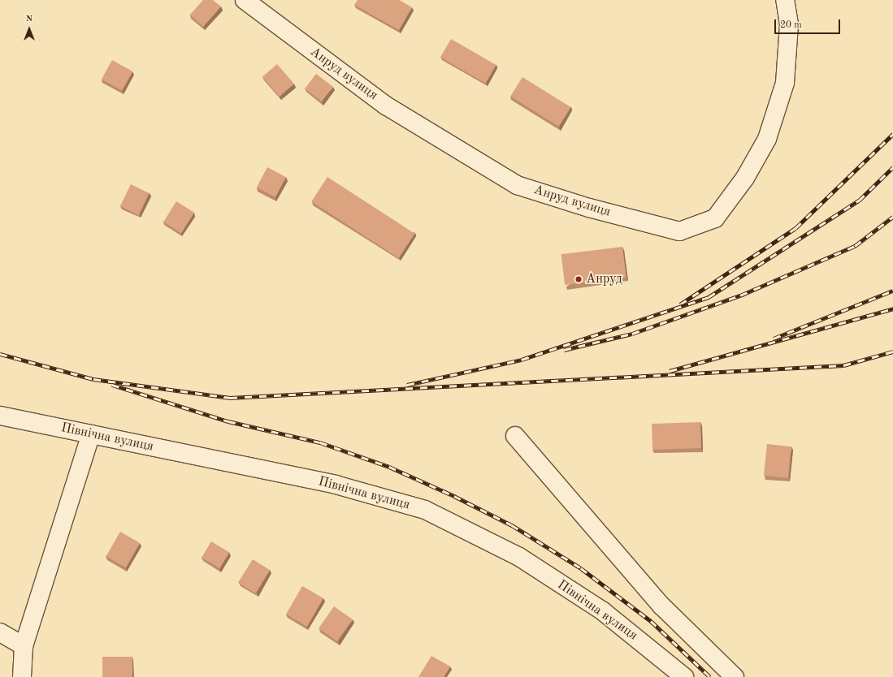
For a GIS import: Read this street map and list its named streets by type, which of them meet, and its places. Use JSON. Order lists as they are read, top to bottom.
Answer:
{
  "streets": {
    "street": ["Анруд вулиця", "Північна вулиця"]
  },
  "places": ["Анруд"],
  "scale_bar": "20 m",
  "north": "top"
}
